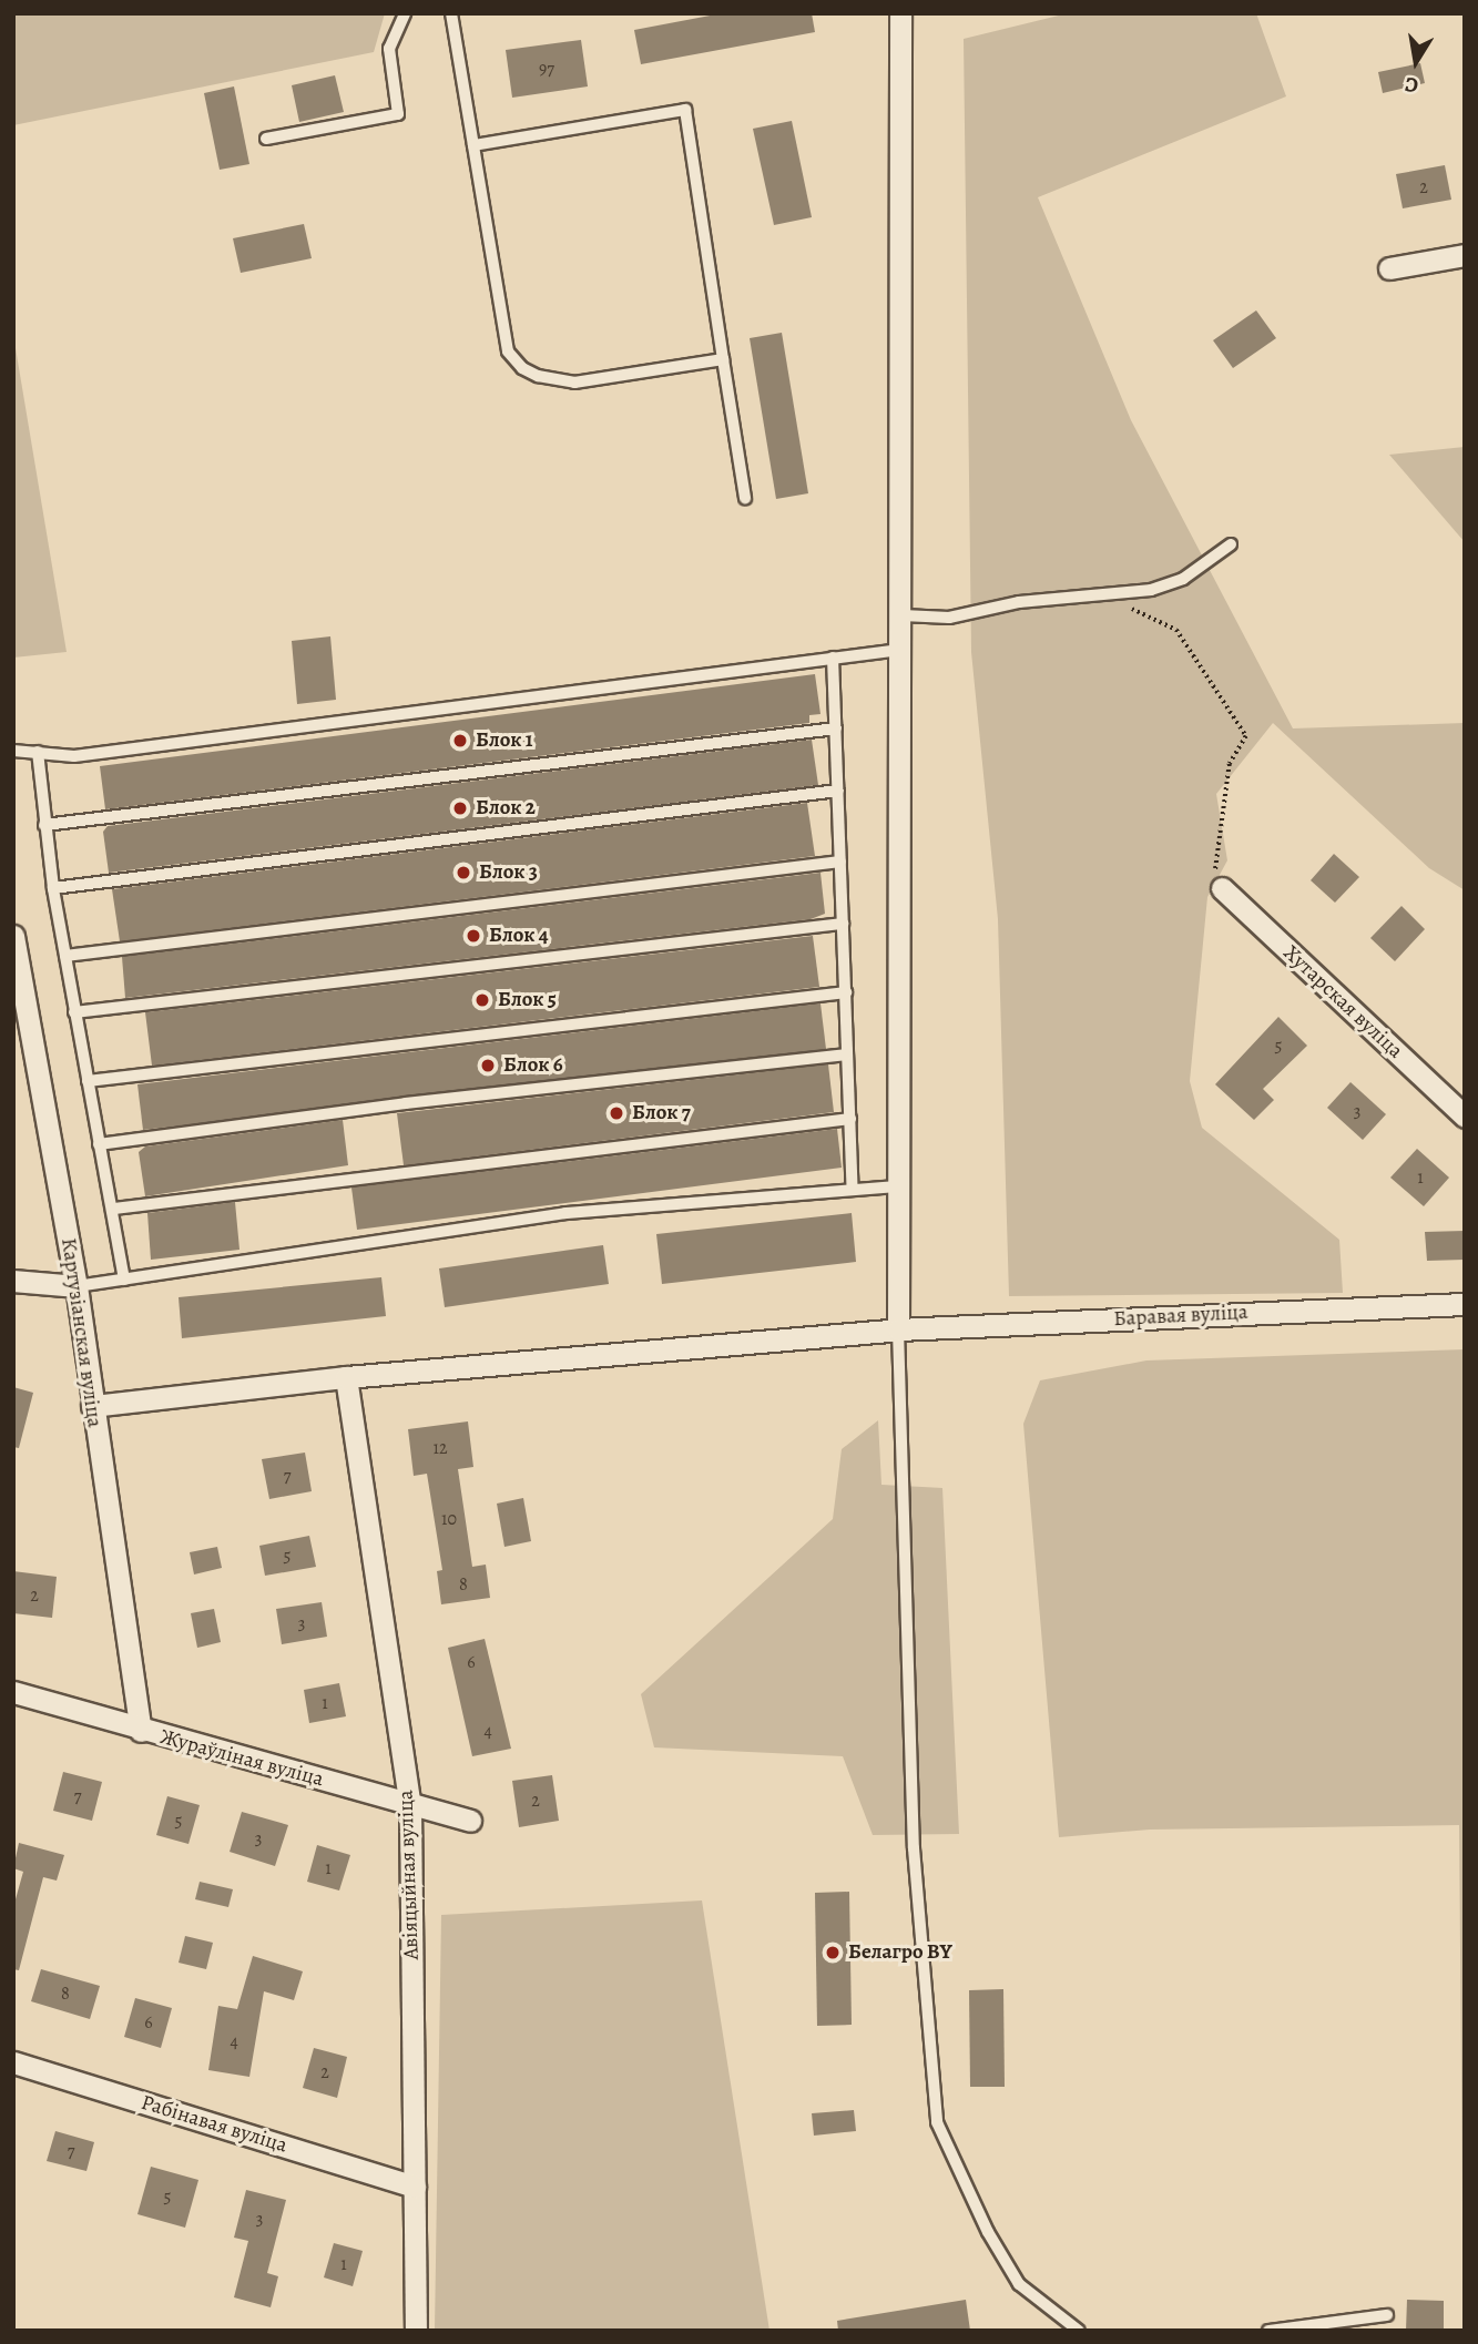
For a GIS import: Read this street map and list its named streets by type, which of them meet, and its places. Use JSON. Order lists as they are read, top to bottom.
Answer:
{
  "streets": {
    "street": [
      "Хутарская вуліца",
      "Баравая вуліца",
      "Картузіанская вуліца",
      "Жураўліная вуліца",
      "Авіяцыйная вуліца",
      "Рабінавая вуліца"
    ]
  },
  "crossings": [
    ["Баравая вуліца", "Картузіанская вуліца"],
    ["Баравая вуліца", "Авіяцыйная вуліца"],
    ["Картузіанская вуліца", "Жураўліная вуліца"],
    ["Жураўліная вуліца", "Авіяцыйная вуліца"],
    ["Авіяцыйная вуліца", "Рабінавая вуліца"]
  ],
  "places": [
    "Блок 1",
    "Блок 2",
    "Блок 3",
    "Блок 4",
    "Блок 5",
    "Блок 6",
    "Блок 7",
    "Белагро BY"
  ],
  "house_numbers": [
    "97",
    "2",
    "5",
    "3",
    "1",
    "12",
    "7",
    "10",
    "5",
    "8",
    "2",
    "3",
    "6",
    "1",
    "4",
    "7",
    "2",
    "5",
    "3",
    "1",
    "8",
    "6",
    "4",
    "2",
    "7",
    "5",
    "3",
    "1"
  ],
  "north": "bottom"
}
